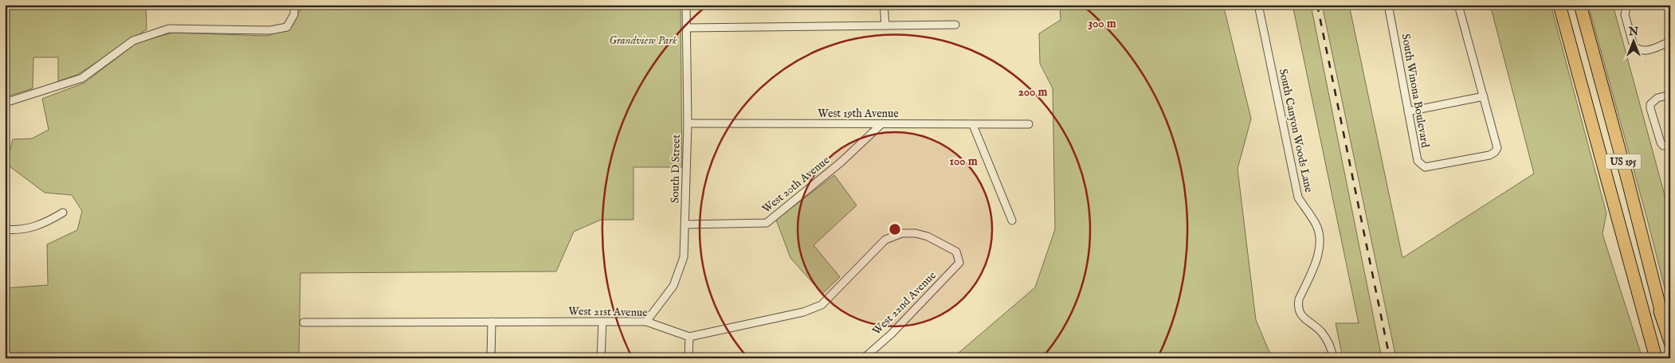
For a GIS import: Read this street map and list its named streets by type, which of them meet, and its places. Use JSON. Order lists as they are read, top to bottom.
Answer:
{
  "streets": {
    "highway": ["US 195"],
    "street": [
      "South Winona Boulevard",
      "West 19th Avenue",
      "South Canyon Woods Lane",
      "South D Street",
      "West 20th Avenue",
      "West 22nd Avenue",
      "West 21st Avenue"
    ]
  },
  "crossings": [
    ["West 19th Avenue", "South D Street"],
    ["West 19th Avenue", "West 20th Avenue"],
    ["South D Street", "West 20th Avenue"],
    ["South D Street", "West 21st Avenue"],
    ["West 22nd Avenue", "West 21st Avenue"]
  ],
  "parks": ["Grandview Park"],
  "north": "top",
  "rings": ["300 m", "200 m", "100 m"]
}
